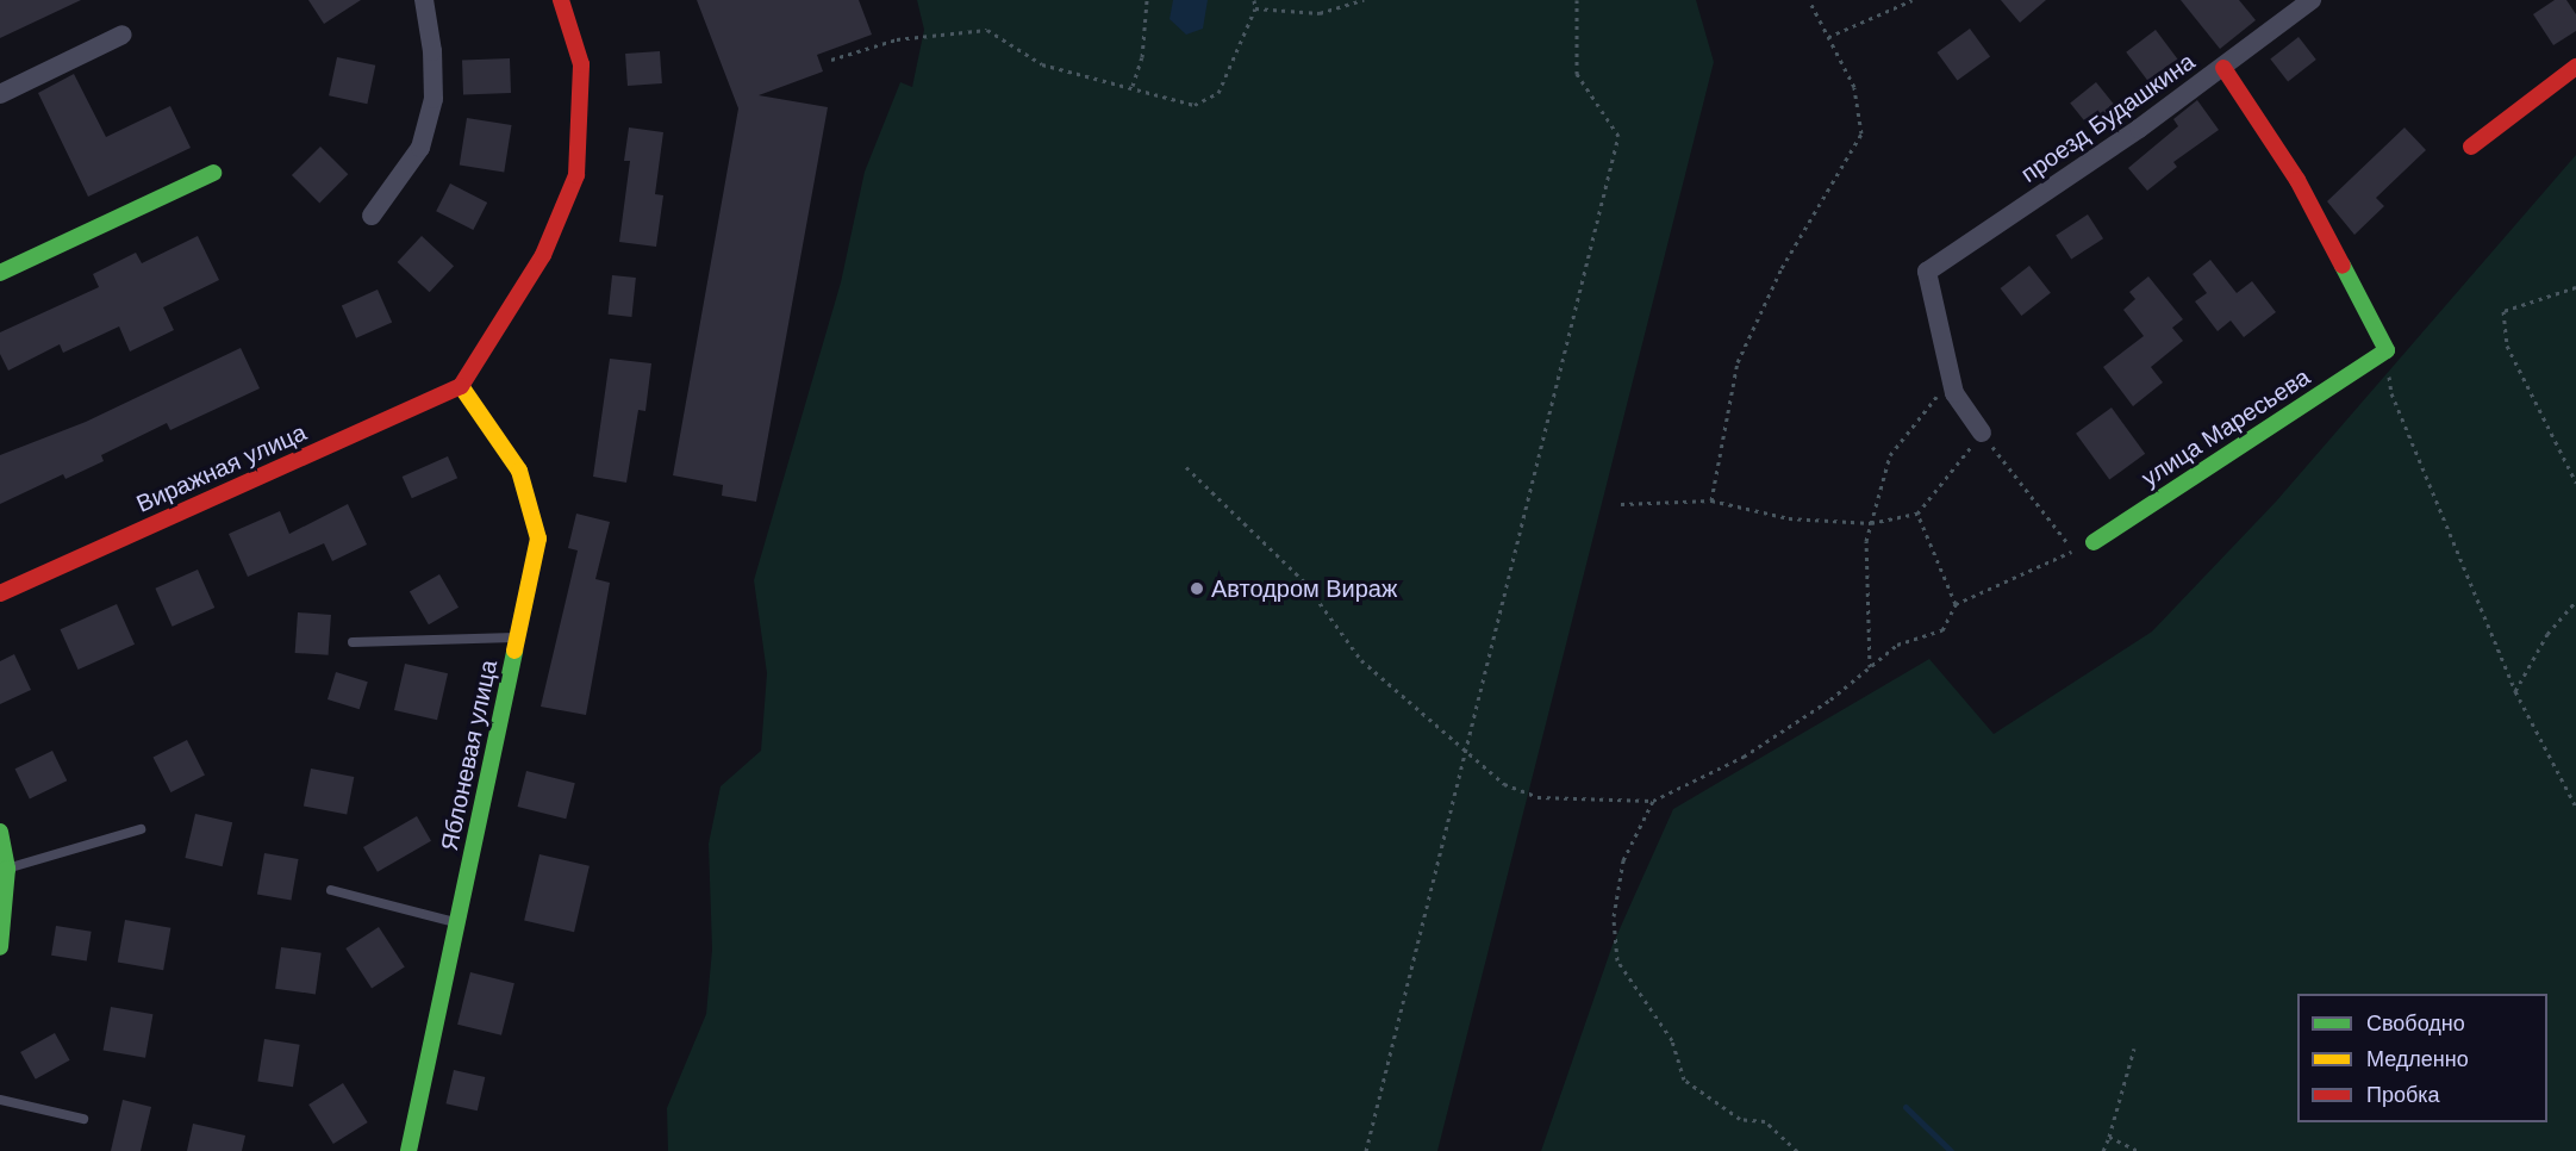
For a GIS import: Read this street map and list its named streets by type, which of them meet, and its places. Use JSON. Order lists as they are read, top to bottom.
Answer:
{
  "streets": {
    "street": [
      "проезд Будашкина",
      "улица Маресьева",
      "Виражная улица",
      "Яблоневая улица"
    ]
  },
  "crossings": [
    ["проезд Будашкина", "улица Маресьева"],
    ["Виражная улица", "Яблоневая улица"]
  ],
  "places": ["Автодром Вираж"],
  "legend": ["Свободно", "Медленно", "Пробка"]
}
